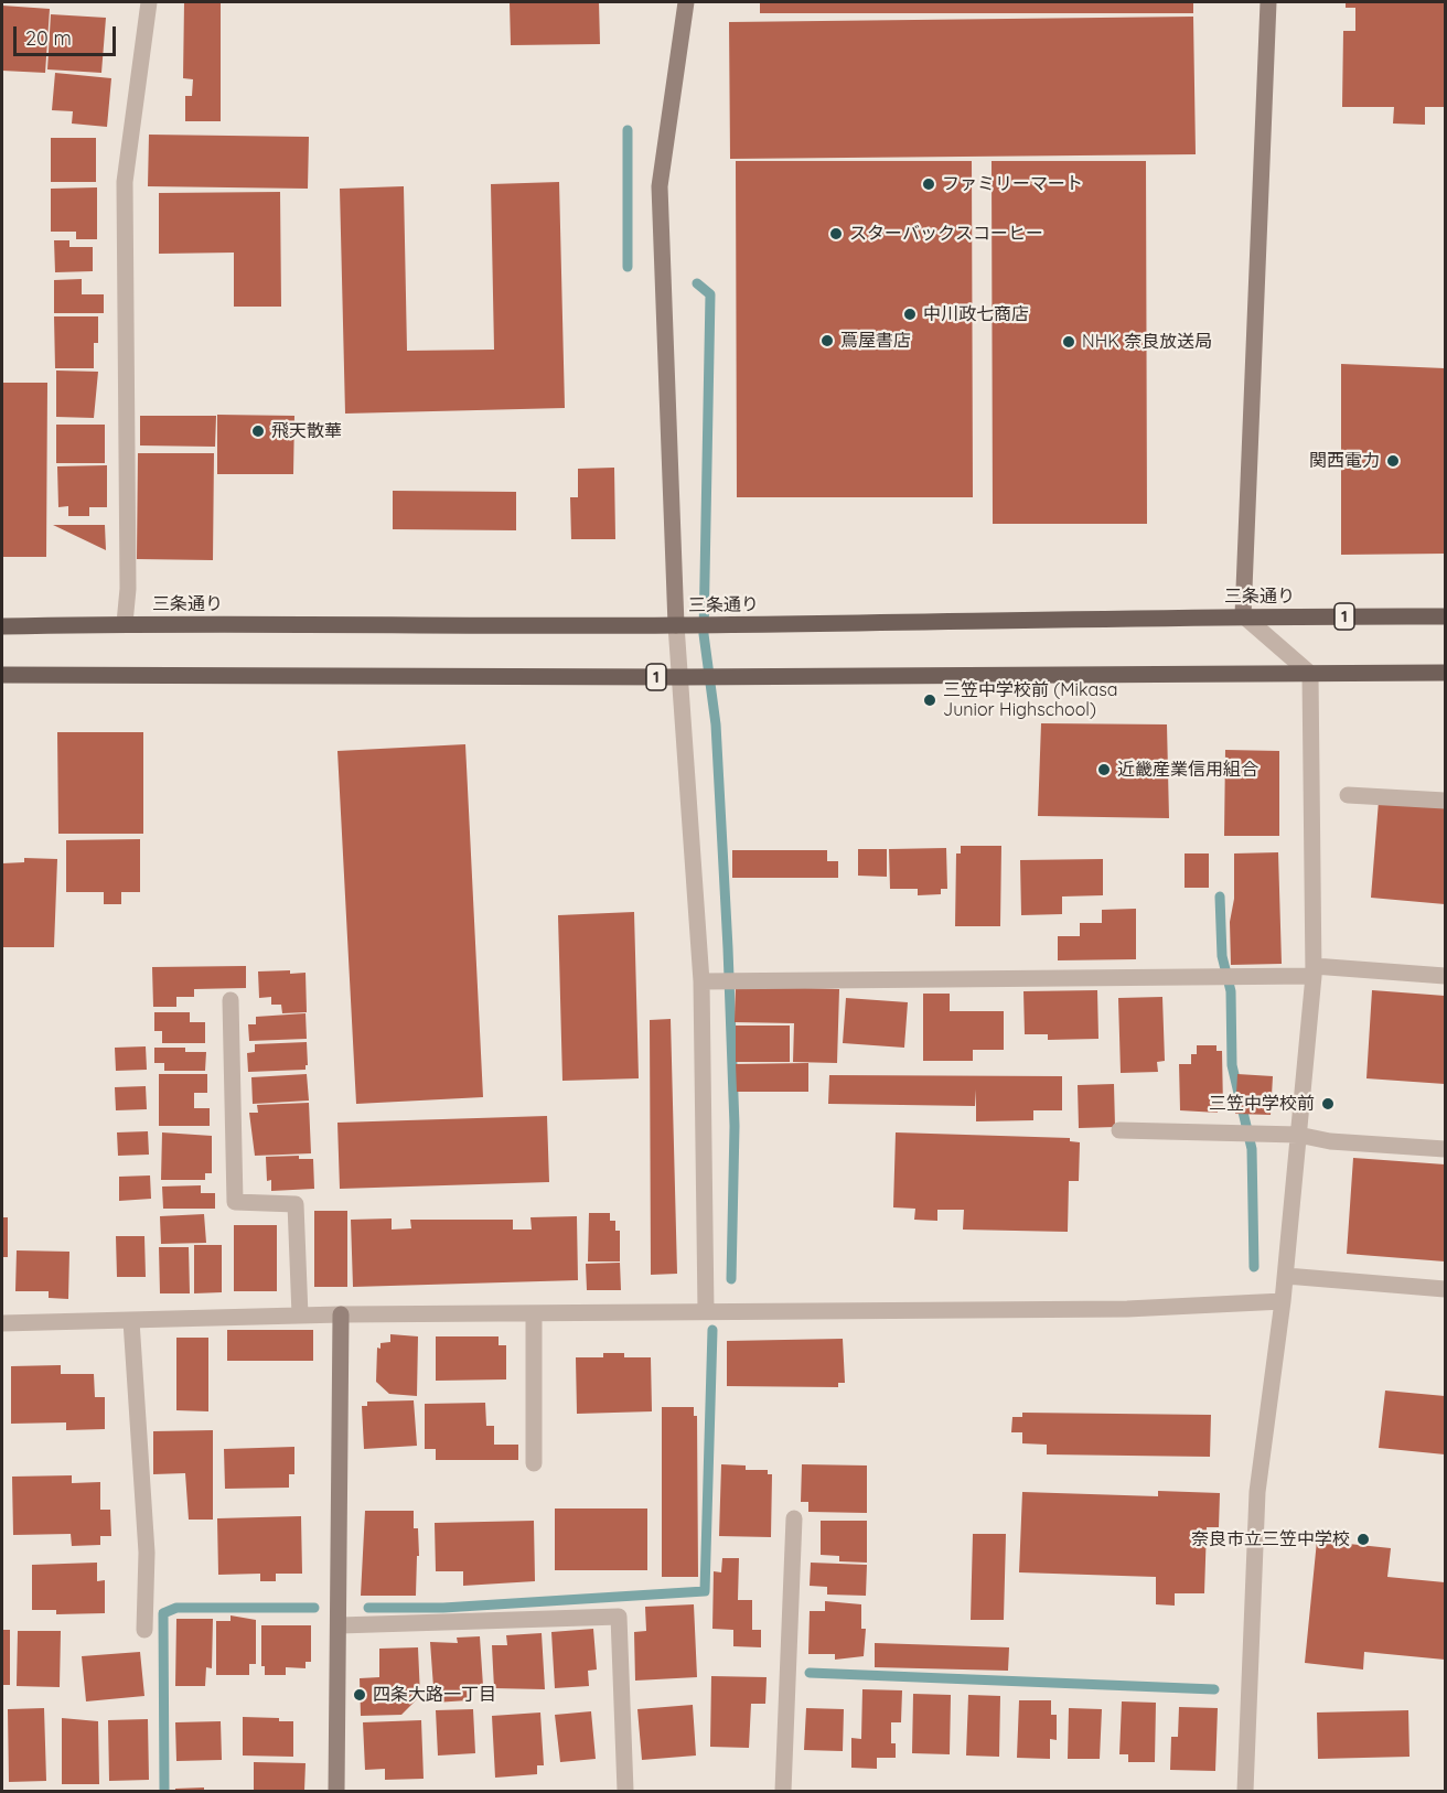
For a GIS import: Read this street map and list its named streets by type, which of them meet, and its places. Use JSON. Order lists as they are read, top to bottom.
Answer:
{
  "streets": {
    "main road": ["三条通り", "1"]
  },
  "places": [
    "ファミリーマート",
    "スターバックスコーヒー",
    "中川政七商店",
    "蔦屋書店",
    "NHK 奈良放送局",
    "飛天散華",
    "関西電力",
    "三笠中学校前 (Mikasa Junior Highschool)",
    "近畿産業信用組合",
    "三笠中学校前",
    "奈良市立三笠中学校",
    "四条大路一丁目"
  ],
  "scale_bar": "20 m"
}
